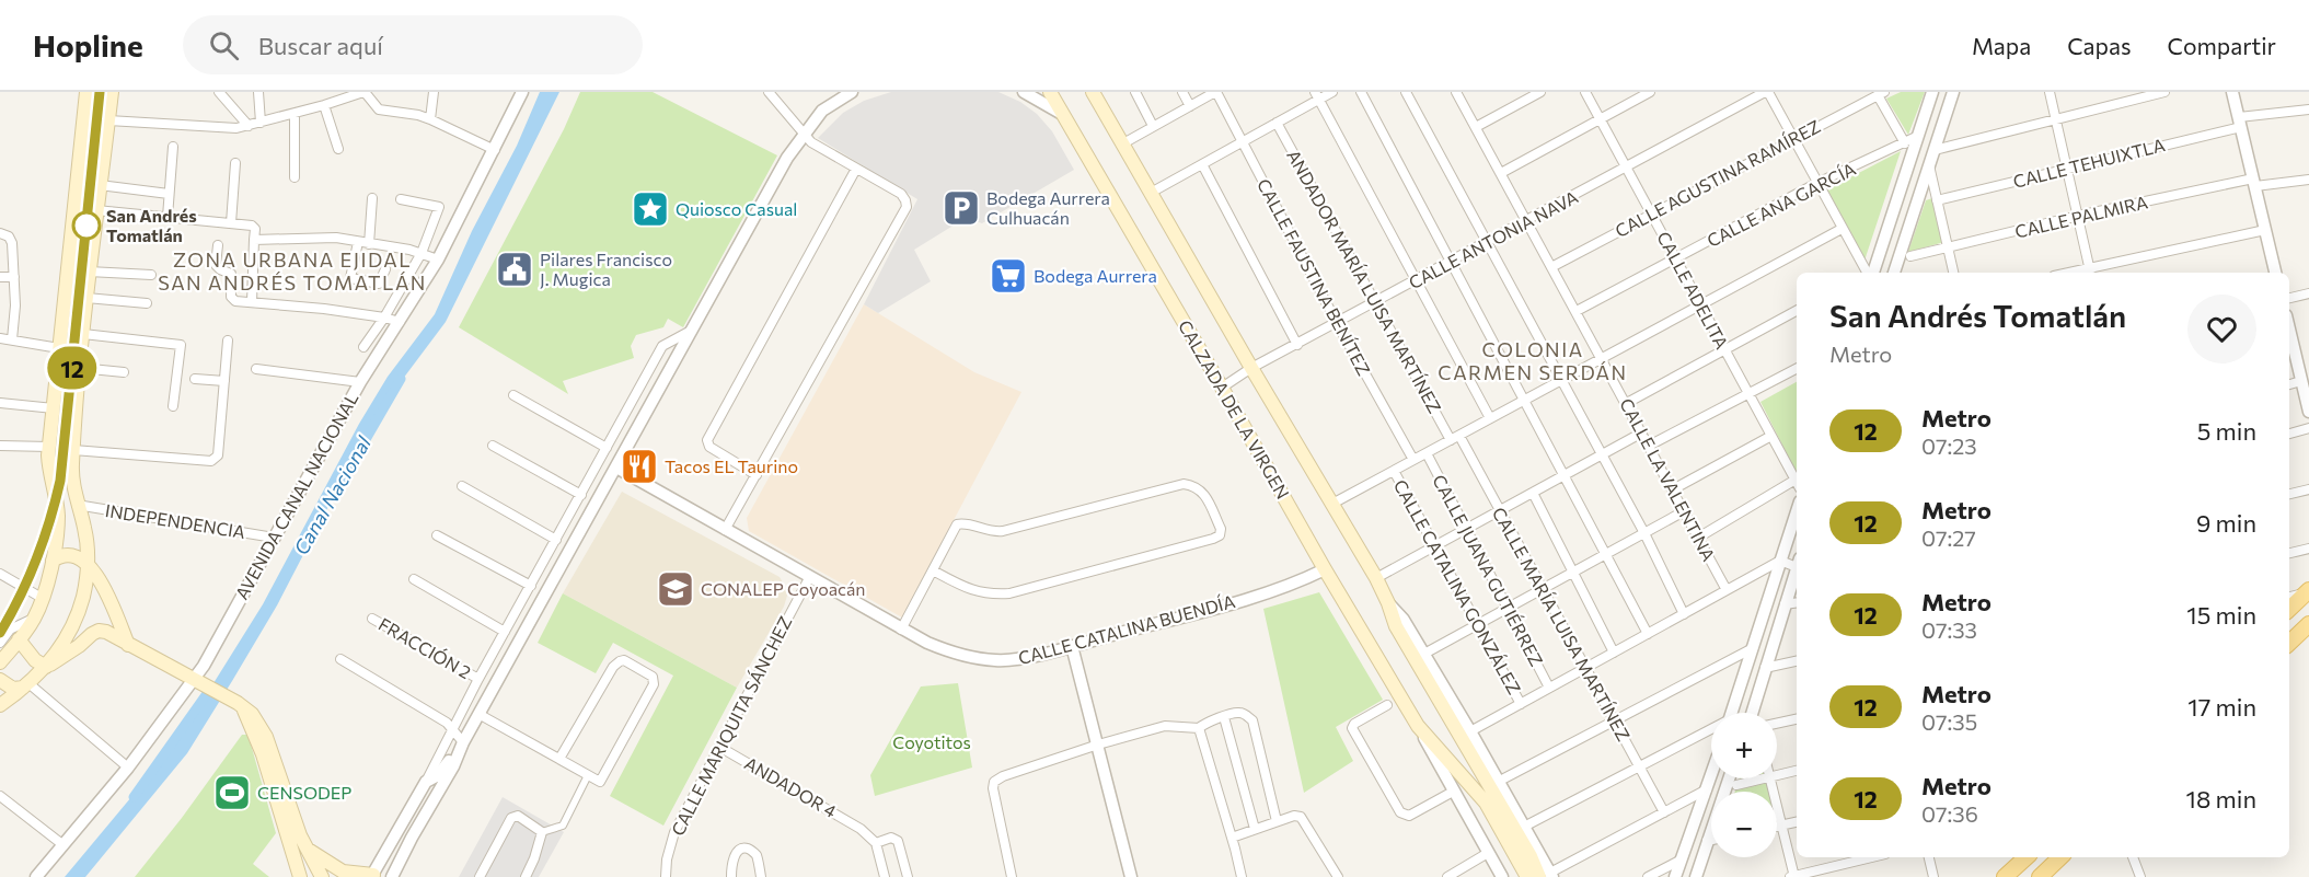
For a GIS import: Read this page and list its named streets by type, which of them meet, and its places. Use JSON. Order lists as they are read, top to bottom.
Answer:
{
  "streets": {
    "main road": ["CALZADA DE LA VIRGEN"],
    "street": [
      "CALLE TEHUIXTLA",
      "CALLE AGUSTINA RAMÍREZ",
      "CALLE ANA GARCÍA",
      "CALLE PALMIRA",
      "CALLE ANTONIA NAVA",
      "CALLE FAUSTINA BENÍTEZ",
      "ANDADOR MARÍA LUISA MARTÍNEZ",
      "CALLE ADELITA",
      "CALLE LA VALENTINA",
      "AVENIDA CANAL NACIONAL",
      "INDEPENDENCIA",
      "CALLE JUANA GUTIÉRREZ",
      "CALLE CATALINA GONZÁLEZ",
      "CALLE MARÍA LUISA MARTÍNEZ",
      "CALLE CATALINA BUENDÍA",
      "FRACCIÓN 2",
      "CALLE MARIQUITA SÁNCHEZ",
      "ANDADOR 4"
    ]
  },
  "crossings": [
    ["CALLE AGUSTINA RAMÍREZ", "CALLE ADELITA"],
    ["CALLE AGUSTINA RAMÍREZ", "CALLE LA VALENTINA"],
    ["CALLE ANA GARCÍA", "CALLE ADELITA"],
    ["CALLE ANA GARCÍA", "CALLE LA VALENTINA"],
    ["CALLE ANTONIA NAVA", "CALLE FAUSTINA BENÍTEZ"],
    ["CALLE ANTONIA NAVA", "ANDADOR MARÍA LUISA MARTÍNEZ"],
    ["CALLE ANTONIA NAVA", "CALLE ADELITA"],
    ["CALLE ANTONIA NAVA", "CALZADA DE LA VIRGEN"],
    ["CALLE ANTONIA NAVA", "CALLE LA VALENTINA"],
    ["ANDADOR MARÍA LUISA MARTÍNEZ", "CALLE MARÍA LUISA MARTÍNEZ"],
    ["CALZADA DE LA VIRGEN", "CALLE CATALINA BUENDÍA"],
    ["AVENIDA CANAL NACIONAL", "INDEPENDENCIA"],
    ["CALLE CATALINA BUENDÍA", "CALLE MARIQUITA SÁNCHEZ"],
    ["CALLE MARIQUITA SÁNCHEZ", "ANDADOR 4"]
  ],
  "districts": ["ZONA URBANA EJIDAL SAN ANDRÉS TOMATLÁN", "COLONIA CARMEN SERDÁN"],
  "water": ["Canal Nacional"],
  "parks": ["Coyotitos"],
  "places": {
    "parking": ["Bodega Aurrera Culhuacán"],
    "place": ["Quiosco Casual"],
    "other": ["San Andrés Tomatlán"],
    "public building": ["Pilares Francisco J. Mugica"],
    "supermarket": ["Bodega Aurrera"],
    "restaurant": ["Tacos EL Taurino"],
    "school or university": ["CONALEP Coyoacán"],
    "sports": ["CENSODEP"]
  },
  "lines": ["metro line 12"],
  "page": {
    "header": "Hopline",
    "search": "Buscar aquí",
    "nav": ["Mapa", "Capas", "Compartir"],
    "on_map": "12",
    "heading": ["San Andrés Tomatlán", "Metro"],
    "list": [
      {
        "mark": "12",
        "name": "Metro",
        "note": "07:23",
        "value": "5 min"
      },
      {
        "mark": "12",
        "name": "Metro",
        "note": "07:27",
        "value": "9 min"
      },
      {
        "mark": "12",
        "name": "Metro",
        "note": "07:33",
        "value": "15 min"
      },
      {
        "mark": "12",
        "name": "Metro",
        "note": "07:35",
        "value": "17 min"
      },
      {
        "mark": "12",
        "name": "Metro",
        "note": "07:36",
        "value": "18 min"
      }
    ],
    "map_buttons": ["+", "−"]
  }
}
